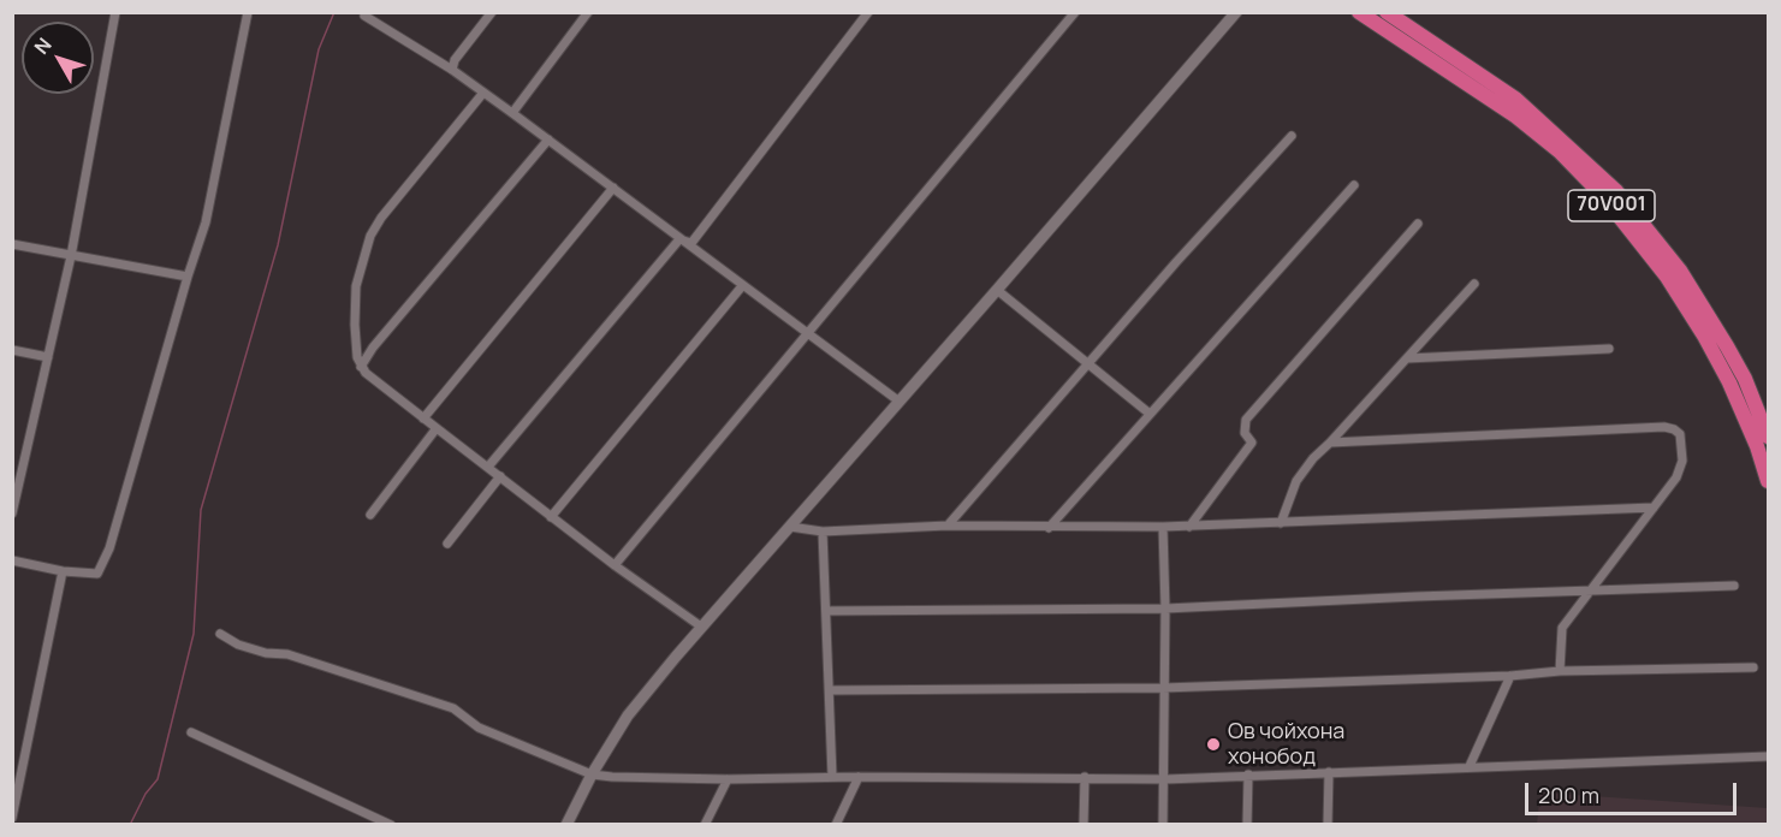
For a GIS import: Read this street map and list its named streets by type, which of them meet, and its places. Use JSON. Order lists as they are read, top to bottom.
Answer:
{
  "streets": {
    "highway": ["70V001"]
  },
  "places": ["Ов чойхона хонобод"],
  "scale_bar": "200 m",
  "north": "top left"
}
